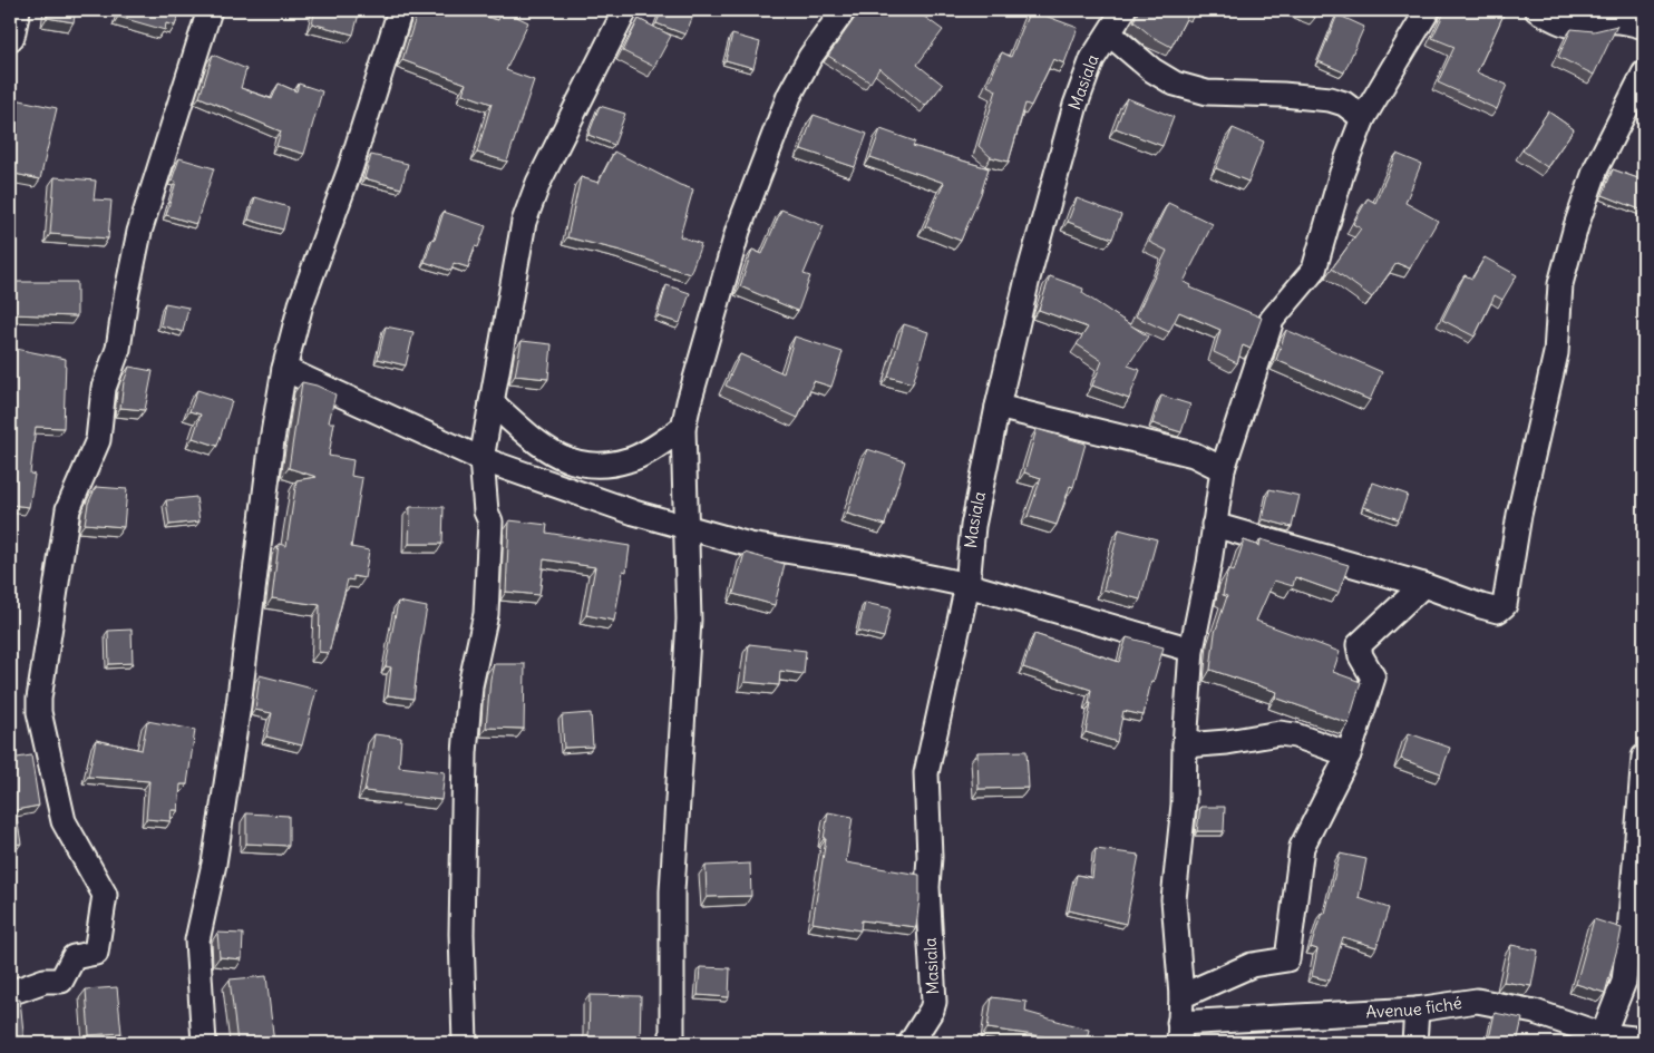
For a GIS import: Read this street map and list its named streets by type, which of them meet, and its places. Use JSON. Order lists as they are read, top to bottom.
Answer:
{
  "streets": {
    "street": ["Masiala", "Avenue fiché"]
  }
}
